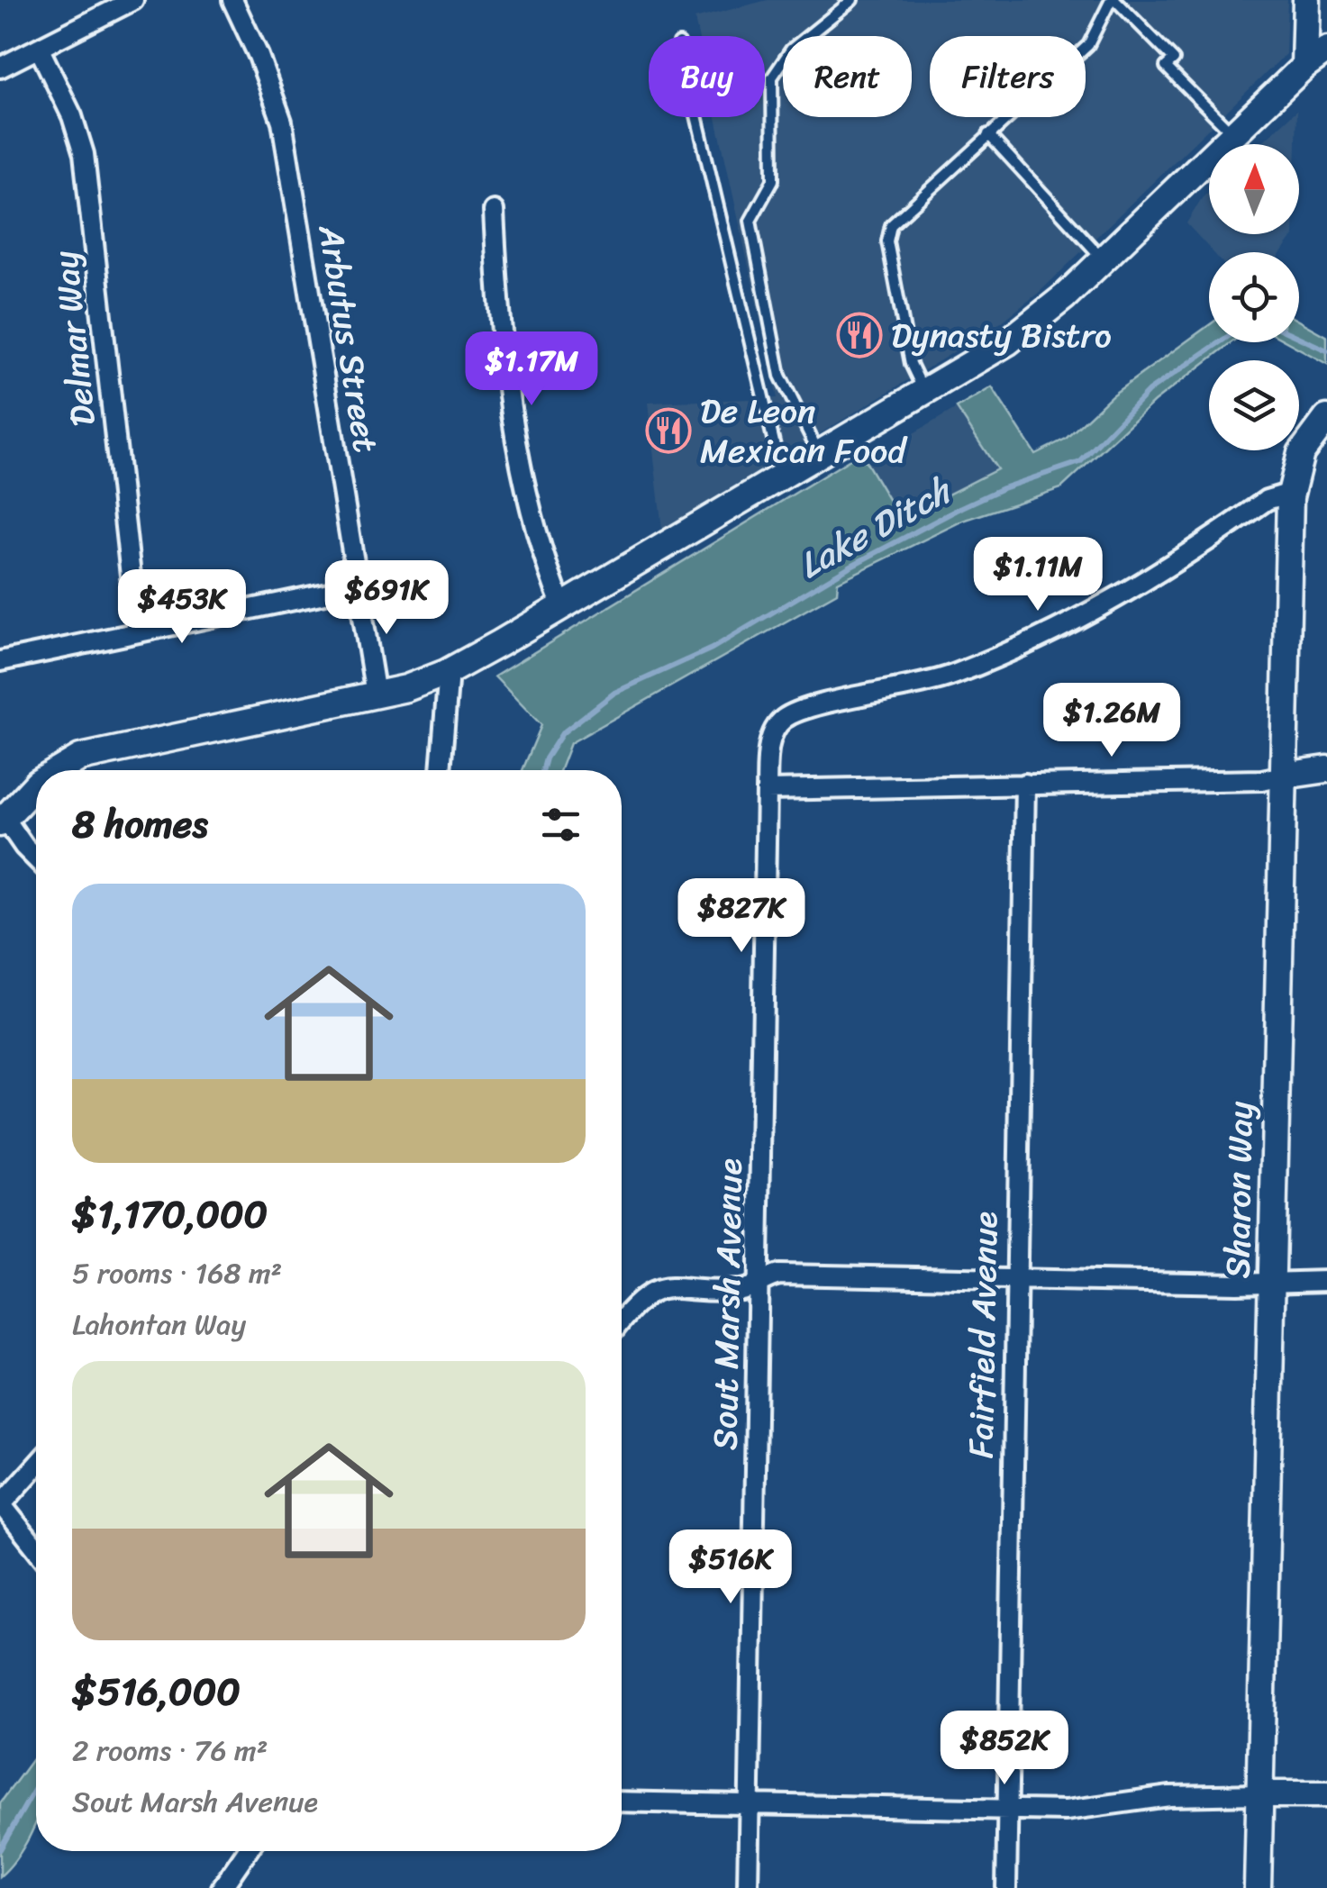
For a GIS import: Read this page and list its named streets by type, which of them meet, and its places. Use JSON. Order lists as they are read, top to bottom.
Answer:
{
  "streets": {
    "street": [
      "Delmar Way",
      "Arbutus Street",
      "Sharon Way",
      "Sout Marsh Avenue",
      "Fairfield Avenue"
    ]
  },
  "crossings": [
    ["Sharon Way", "Sout Marsh Avenue"]
  ],
  "water": ["Lake Ditch"],
  "places": {
    "restaurant": ["Dynasty Bistro", "De Leon Mexican Food"]
  },
  "north": "top",
  "page": {
    "chip": ["Buy", "Rent", "Filters"],
    "price": [
      "$1.17M",
      "$1.11M",
      "$691K",
      "$453K",
      "$1.26M",
      "$827K",
      "$516K",
      "$852K"
    ],
    "heading": "8 homes",
    "list": [
      {
        "name": "$1,170,000",
        "note": "5 rooms · 168 m² · Lahontan Way"
      },
      {
        "name": "$516,000",
        "note": "2 rooms · 76 m² · Sout Marsh Avenue"
      }
    ]
  }
}
